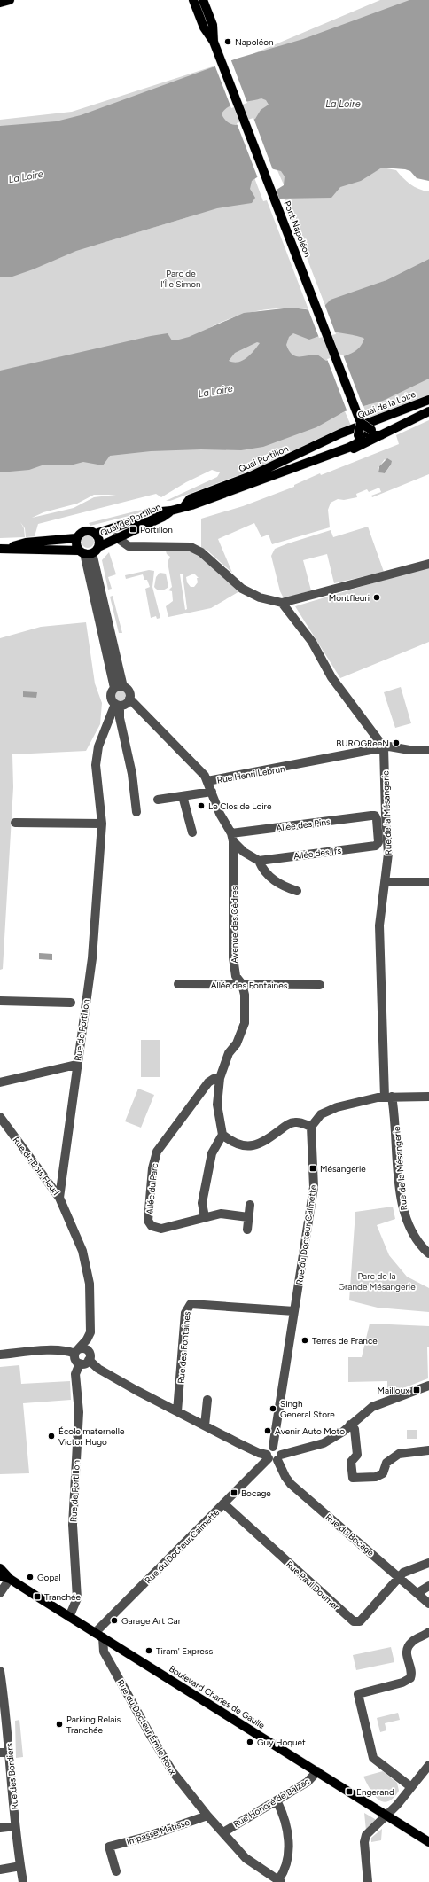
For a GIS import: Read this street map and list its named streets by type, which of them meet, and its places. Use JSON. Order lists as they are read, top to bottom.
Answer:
{
  "streets": {
    "main road": [
      "Pont Napoléon",
      "Quai de la Loire",
      "Quai Portillon",
      "Quai de Portillon",
      "Boulevard Charles de Gaulle"
    ],
    "street": [
      "Rue Henri Lebrun",
      "Rue de la Mésangerie",
      "Allée des Pins",
      "Allée des Ifs",
      "Avenue des Cèdres",
      "Allée des Fontaines",
      "Rue de Portillon",
      "Rue du Bois Fleuri",
      "Allée du Parc",
      "Rue du Docteur Calmette",
      "Rue des Fontaines",
      "Rue du Bocage",
      "Rue Paul Doumer",
      "Rue du Docteur Émile Roux",
      "Rue des Bordiers",
      "Rue Honoré de Balzac",
      "Impasse Matisse"
    ]
  },
  "crossings": [
    ["Quai de la Loire", "Quai Portillon"],
    ["Quai de la Loire", "Quai de Portillon"],
    ["Quai Portillon", "Quai de Portillon"],
    ["Rue Henri Lebrun", "Rue de la Mésangerie"],
    ["Rue Henri Lebrun", "Avenue des Cèdres"],
    ["Rue Henri Lebrun", "Rue de Portillon"],
    ["Allée des Pins", "Allée des Ifs"],
    ["Allée des Pins", "Avenue des Cèdres"],
    ["Avenue des Cèdres", "Allée des Fontaines"],
    ["Avenue des Cèdres", "Allée du Parc"],
    ["Rue de Portillon", "Rue du Bois Fleuri"],
    ["Rue de Portillon", "Boulevard Charles de Gaulle"],
    ["Rue du Docteur Calmette", "Rue des Fontaines"],
    ["Rue du Docteur Calmette", "Rue du Bocage"],
    ["Rue du Docteur Calmette", "Rue Paul Doumer"],
    ["Rue du Docteur Calmette", "Boulevard Charles de Gaulle"],
    ["Rue du Docteur Calmette", "Rue du Docteur Émile Roux"],
    ["Rue du Bocage", "Rue Paul Doumer"],
    ["Boulevard Charles de Gaulle", "Rue du Docteur Émile Roux"],
    ["Boulevard Charles de Gaulle", "Rue Honoré de Balzac"],
    ["Rue du Docteur Émile Roux", "Rue Honoré de Balzac"],
    ["Rue du Docteur Émile Roux", "Impasse Matisse"]
  ],
  "water": ["La Loire"],
  "parks": ["Parc de l'Île Simon", "Parc de la Grande Mésangerie"],
  "places": {
    "other": [
      "Napoléon",
      "Montfleuri",
      "BUROGReeN",
      "Le Clos de Loire",
      "Terres de France",
      "Singh General Store",
      "Avenir Auto Moto",
      "École maternelle Victor Hugo",
      "Gopal",
      "Garage Art Car",
      "Tiram' Express",
      "Parking Relais Tranchée",
      "Guy Hoquet"
    ],
    "transit": [
      "Portillon",
      "Mésangerie",
      "Mailloux",
      "Bocage",
      "Tranchée",
      "Engerand"
    ]
  }
}
